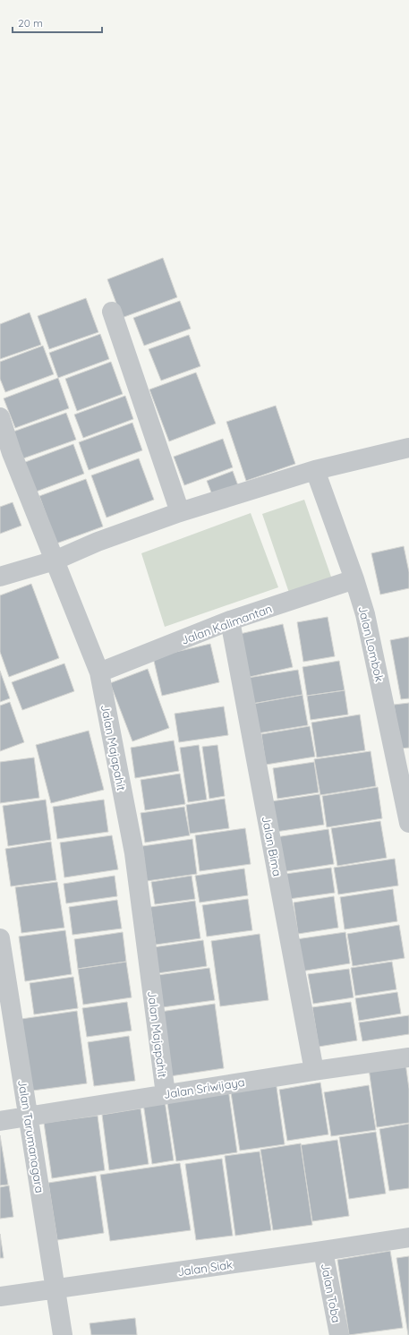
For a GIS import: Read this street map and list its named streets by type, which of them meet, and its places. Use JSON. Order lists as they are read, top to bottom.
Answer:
{
  "streets": {
    "street": [
      "Jalan Kalimantan",
      "Jalan Lombok",
      "Jalan Majapahit",
      "Jalan Bima",
      "Jalan Sriwijaya",
      "Jalan Tarumanagara",
      "Jalan Siak",
      "Jalan Toba"
    ]
  },
  "crossings": [
    ["Jalan Kalimantan", "Jalan Lombok"],
    ["Jalan Kalimantan", "Jalan Majapahit"],
    ["Jalan Kalimantan", "Jalan Bima"],
    ["Jalan Majapahit", "Jalan Sriwijaya"],
    ["Jalan Bima", "Jalan Sriwijaya"],
    ["Jalan Sriwijaya", "Jalan Tarumanagara"],
    ["Jalan Tarumanagara", "Jalan Siak"],
    ["Jalan Siak", "Jalan Toba"]
  ],
  "scale_bar": "20 m"
}
